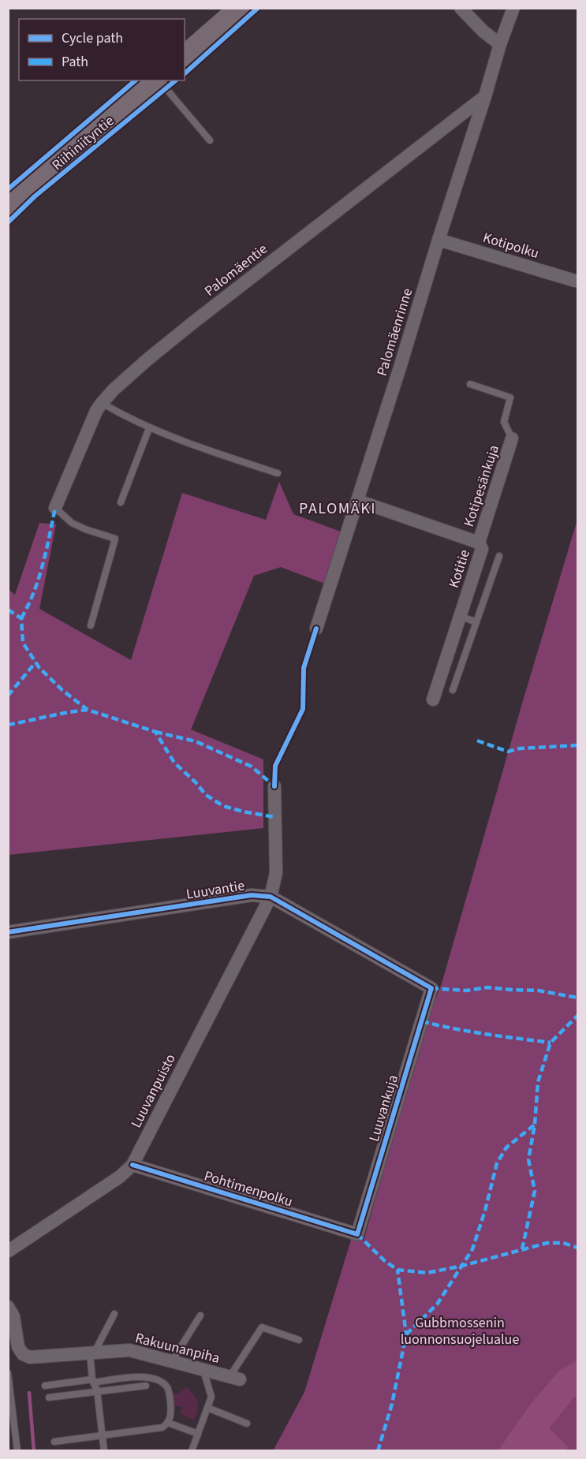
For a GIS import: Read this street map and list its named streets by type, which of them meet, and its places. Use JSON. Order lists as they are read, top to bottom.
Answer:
{
  "streets": {
    "main road": ["Riihiniityntie"],
    "street": [
      "Kotipolku",
      "Palomäentie",
      "Palomäenrinne",
      "Kotipesänkuja",
      "Kotitie",
      "Luuvantie",
      "Luuvanpuisto",
      "Luuvankuja",
      "Pohtimenpolku",
      "Rakuunanpiha"
    ]
  },
  "crossings": [
    ["Kotipolku", "Palomäenrinne"],
    ["Palomäentie", "Palomäenrinne"],
    ["Palomäenrinne", "Kotitie"],
    ["Kotipesänkuja", "Kotitie"],
    ["Luuvantie", "Luuvanpuisto"],
    ["Luuvantie", "Luuvankuja"],
    ["Luuvanpuisto", "Pohtimenpolku"],
    ["Luuvankuja", "Pohtimenpolku"]
  ],
  "districts": ["PALOMÄKI"],
  "parks": ["Gubbmossenin luonnonsuojelualue"],
  "legend": ["Cycle path", "Path"]
}
